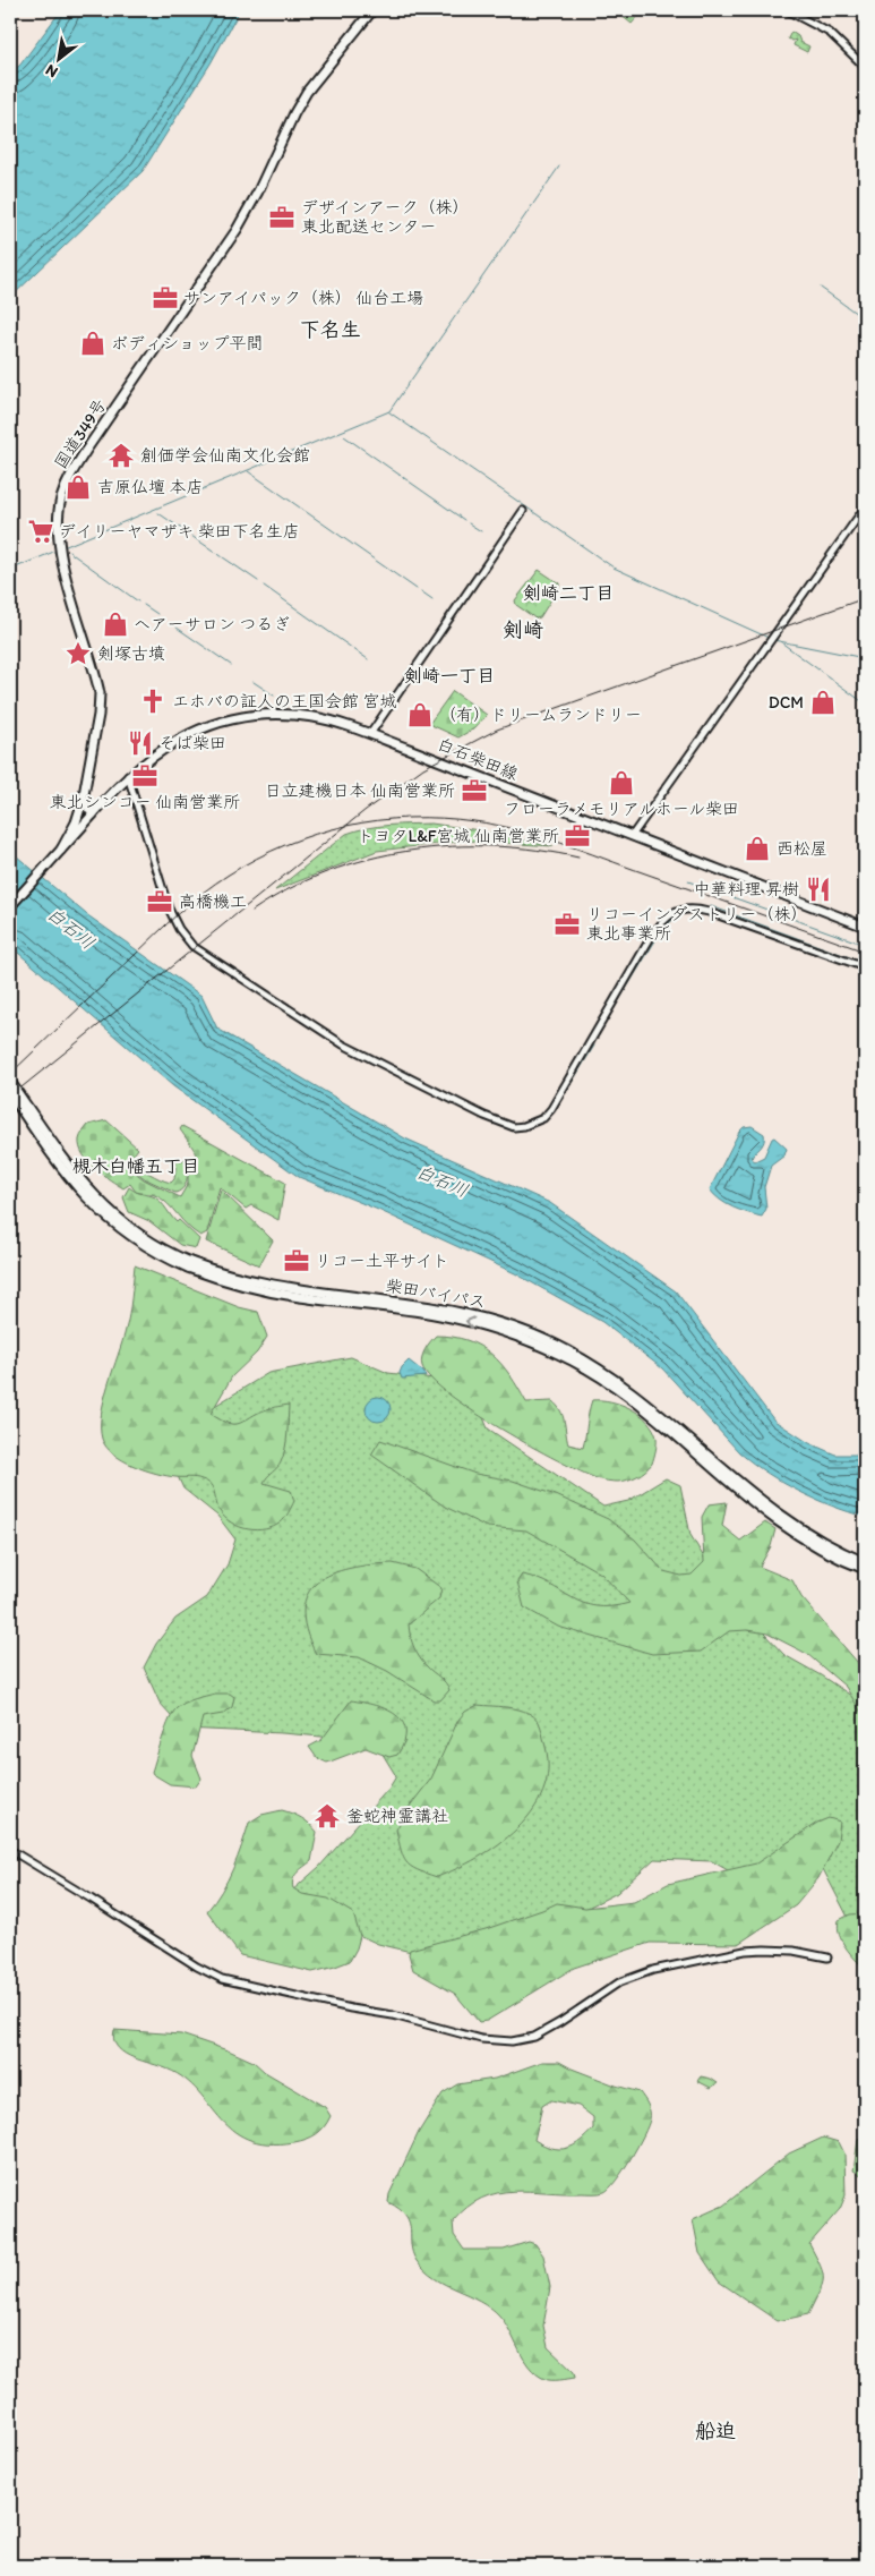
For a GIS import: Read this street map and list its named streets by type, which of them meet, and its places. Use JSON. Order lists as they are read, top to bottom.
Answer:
{
  "streets": {
    "main road": ["国道349号", "白石柴田線", "柴田バイパス"]
  },
  "districts": [
    "下名生",
    "剣崎二丁目",
    "剣崎",
    "剣崎一丁目",
    "槻木白幡五丁目",
    "船迫"
  ],
  "water": ["白石川"],
  "places": {
    "office": [
      "デザインアーク（株） 東北配送センター",
      "サンアイパック（株） 仙台工場",
      "東北シンコー 仙南営業所",
      "日立建機日本 仙南営業所",
      "トヨタL&F宮城 仙南営業所",
      "高橋機工",
      "リコーインダストリー（株） 東北事業所",
      "リコー土平サイト"
    ],
    "shop": [
      "ボディショップ平間",
      "吉原仏壇 本店",
      "ヘアーサロン つるぎ",
      "DCM",
      "（有）ドリームランドリー",
      "フローラメモリアルホール柴田",
      "西松屋"
    ],
    "temple": ["創価学会仙南文化会館", "釜蛇神霊講社"],
    "supermarket": ["デイリーヤマザキ 柴田下名生店"],
    "place": ["剣塚古墳"],
    "church": ["エホバの証人の王国会館 宮城"],
    "restaurant": ["そば柴田", "中華料理 昇樹"]
  },
  "north": "bottom left"
}
